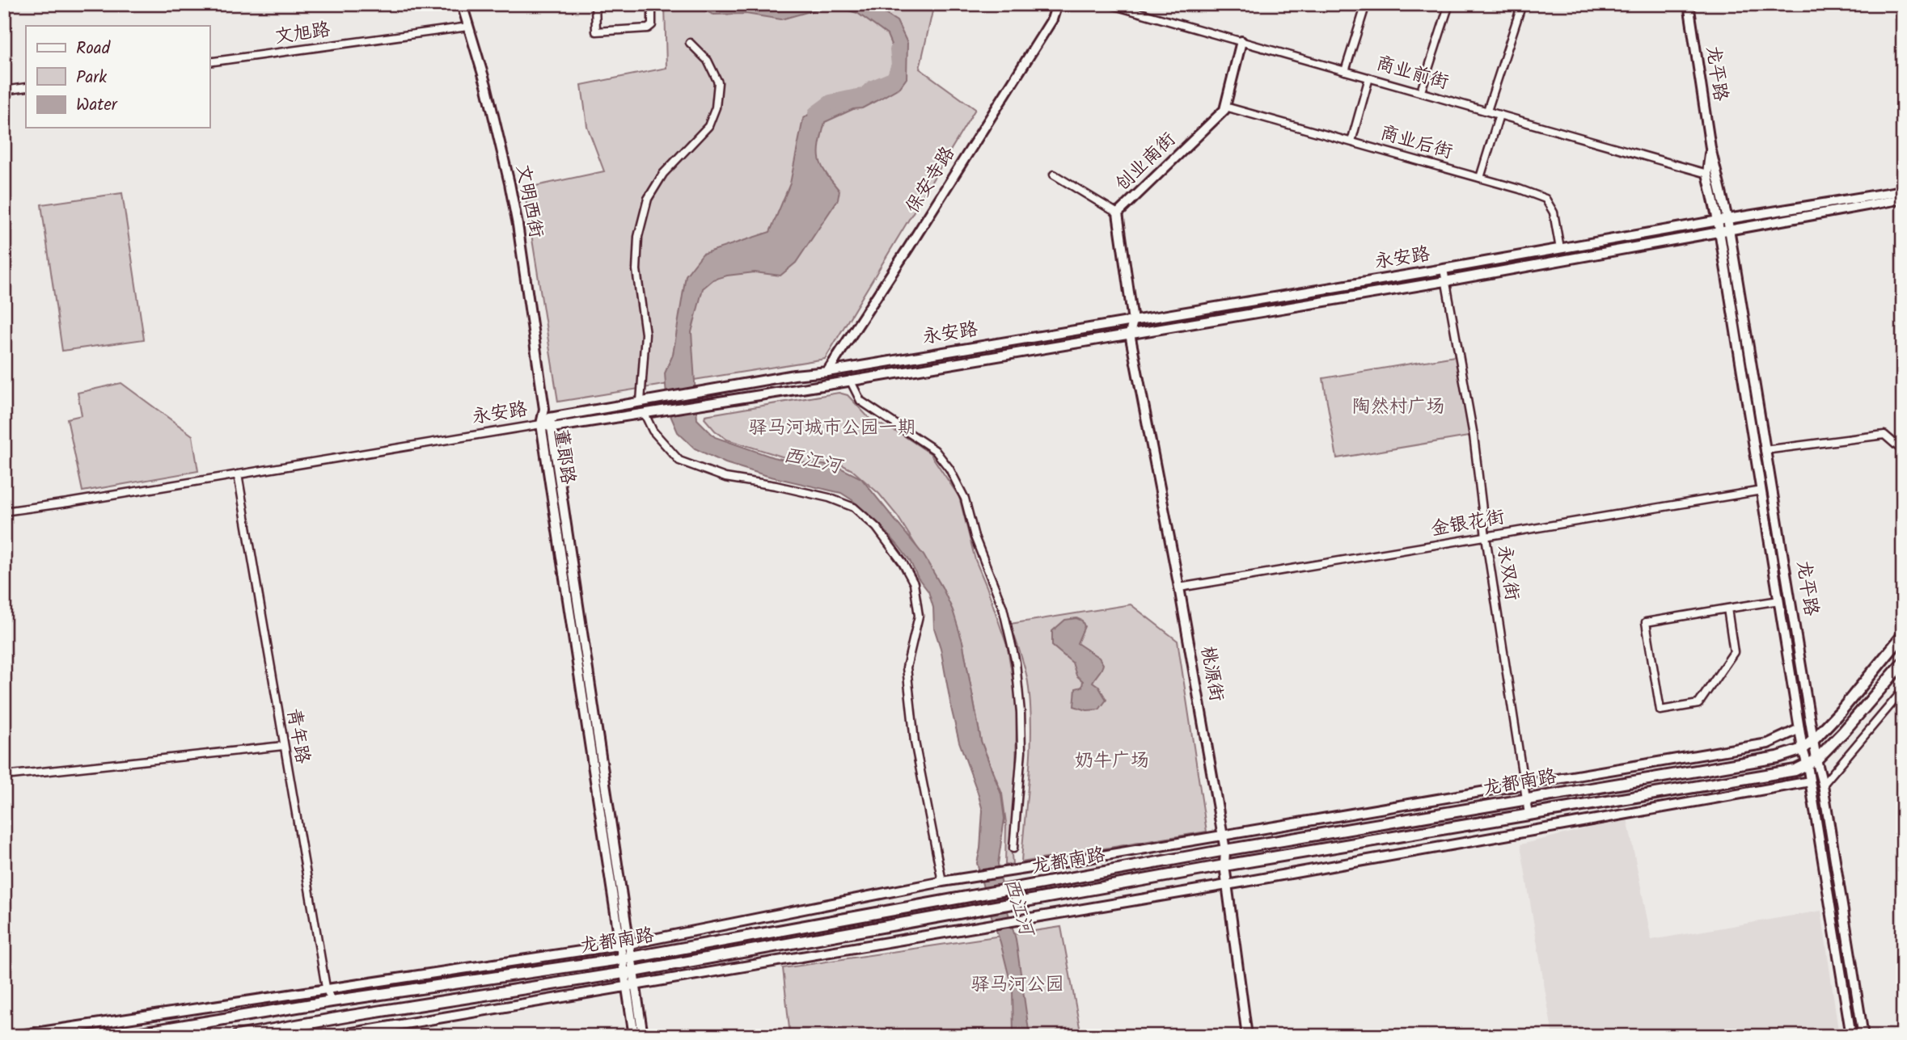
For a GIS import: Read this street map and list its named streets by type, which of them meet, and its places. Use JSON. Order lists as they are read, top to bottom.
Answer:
{
  "streets": {
    "main road": ["龙都南路"],
    "street": [
      "文旭路",
      "商业前街",
      "龙平路",
      "商业后街",
      "创业南街",
      "保安寺路",
      "文明西街",
      "永安路",
      "董郞路",
      "金银花街",
      "永双街",
      "桃源街",
      "青年路"
    ]
  },
  "crossings": [
    ["文旭路", "文明西街"],
    ["商业前街", "龙平路"],
    ["商业前街", "创业南街"],
    ["龙平路", "永安路"],
    ["龙平路", "金银花街"],
    ["龙平路", "龙都南路"],
    ["商业后街", "创业南街"],
    ["商业后街", "永安路"],
    ["创业南街", "永安路"],
    ["创业南街", "桃源街"],
    ["保安寺路", "永安路"],
    ["文明西街", "董郞路"],
    ["永安路", "董郞路"],
    ["永安路", "永双街"],
    ["永安路", "桃源街"],
    ["永安路", "青年路"],
    ["董郞路", "龙都南路"],
    ["金银花街", "永双街"],
    ["金银花街", "桃源街"],
    ["永双街", "龙都南路"],
    ["桃源街", "龙都南路"],
    ["青年路", "龙都南路"]
  ],
  "water": ["西江河"],
  "parks": [
    "陶然村广场",
    "驿马河城市公园一期",
    "奶牛广场",
    "驿马河公园"
  ],
  "legend": ["Road", "Park", "Water"]
}
